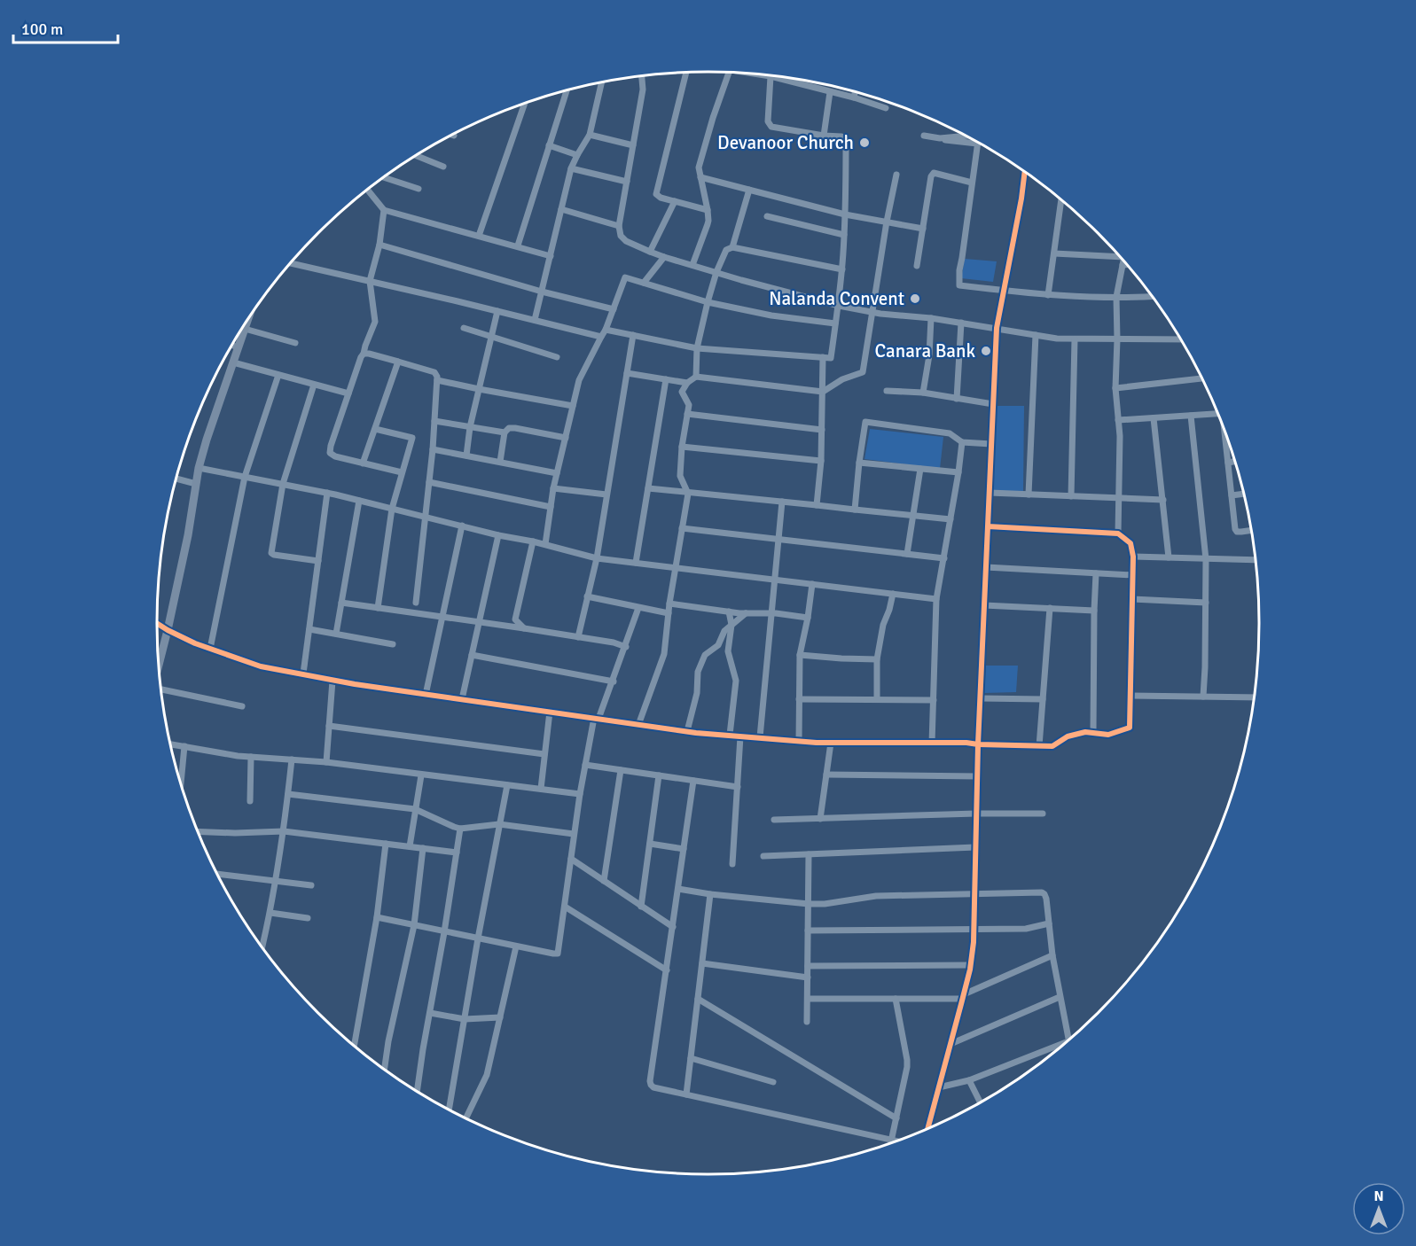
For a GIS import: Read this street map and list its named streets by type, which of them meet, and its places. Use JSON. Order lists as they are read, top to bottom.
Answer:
{
  "places": ["Devanoor Church", "Nalanda Convent", "Canara Bank"],
  "scale_bar": "100 m",
  "north": "top"
}
